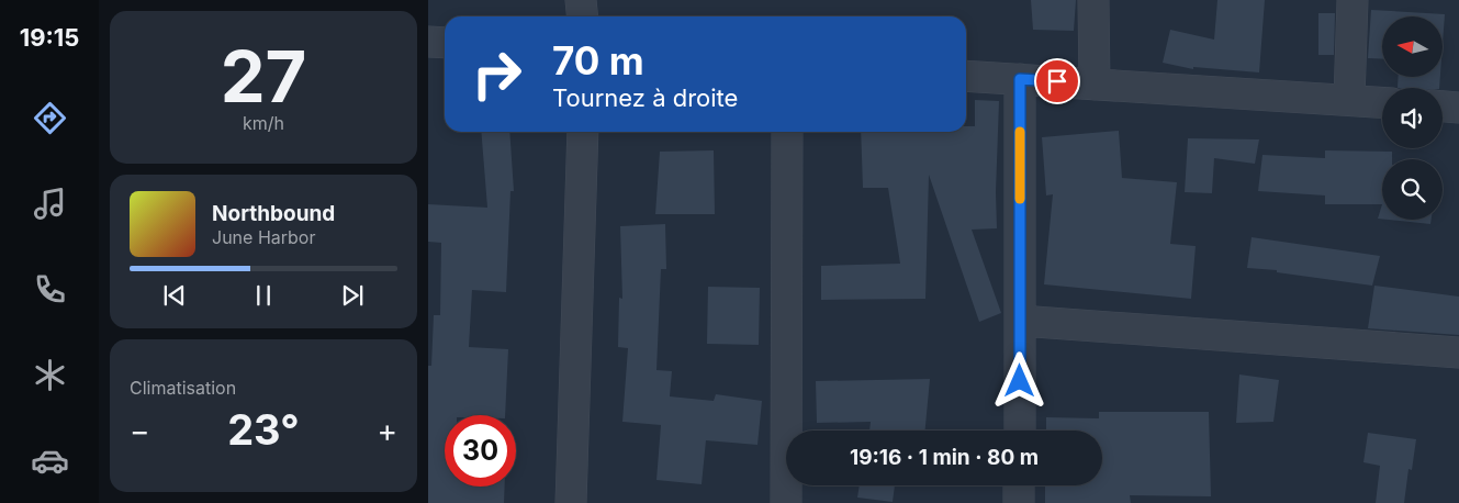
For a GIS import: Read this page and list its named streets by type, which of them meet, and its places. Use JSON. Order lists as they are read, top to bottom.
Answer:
{
  "north": "left",
  "page": {
    "tabs": "19:15",
    "tile": [
      ["27", "km/h"],
      "Climatisation"
    ],
    "turn": ["70 m", "Tournez à droite"],
    "song": ["Northbound", "June Harbor"],
    "heat": ["−", "23°", "+"],
    "limit": "30",
    "trip": "19:16 · 1 min · 80 m"
  }
}
